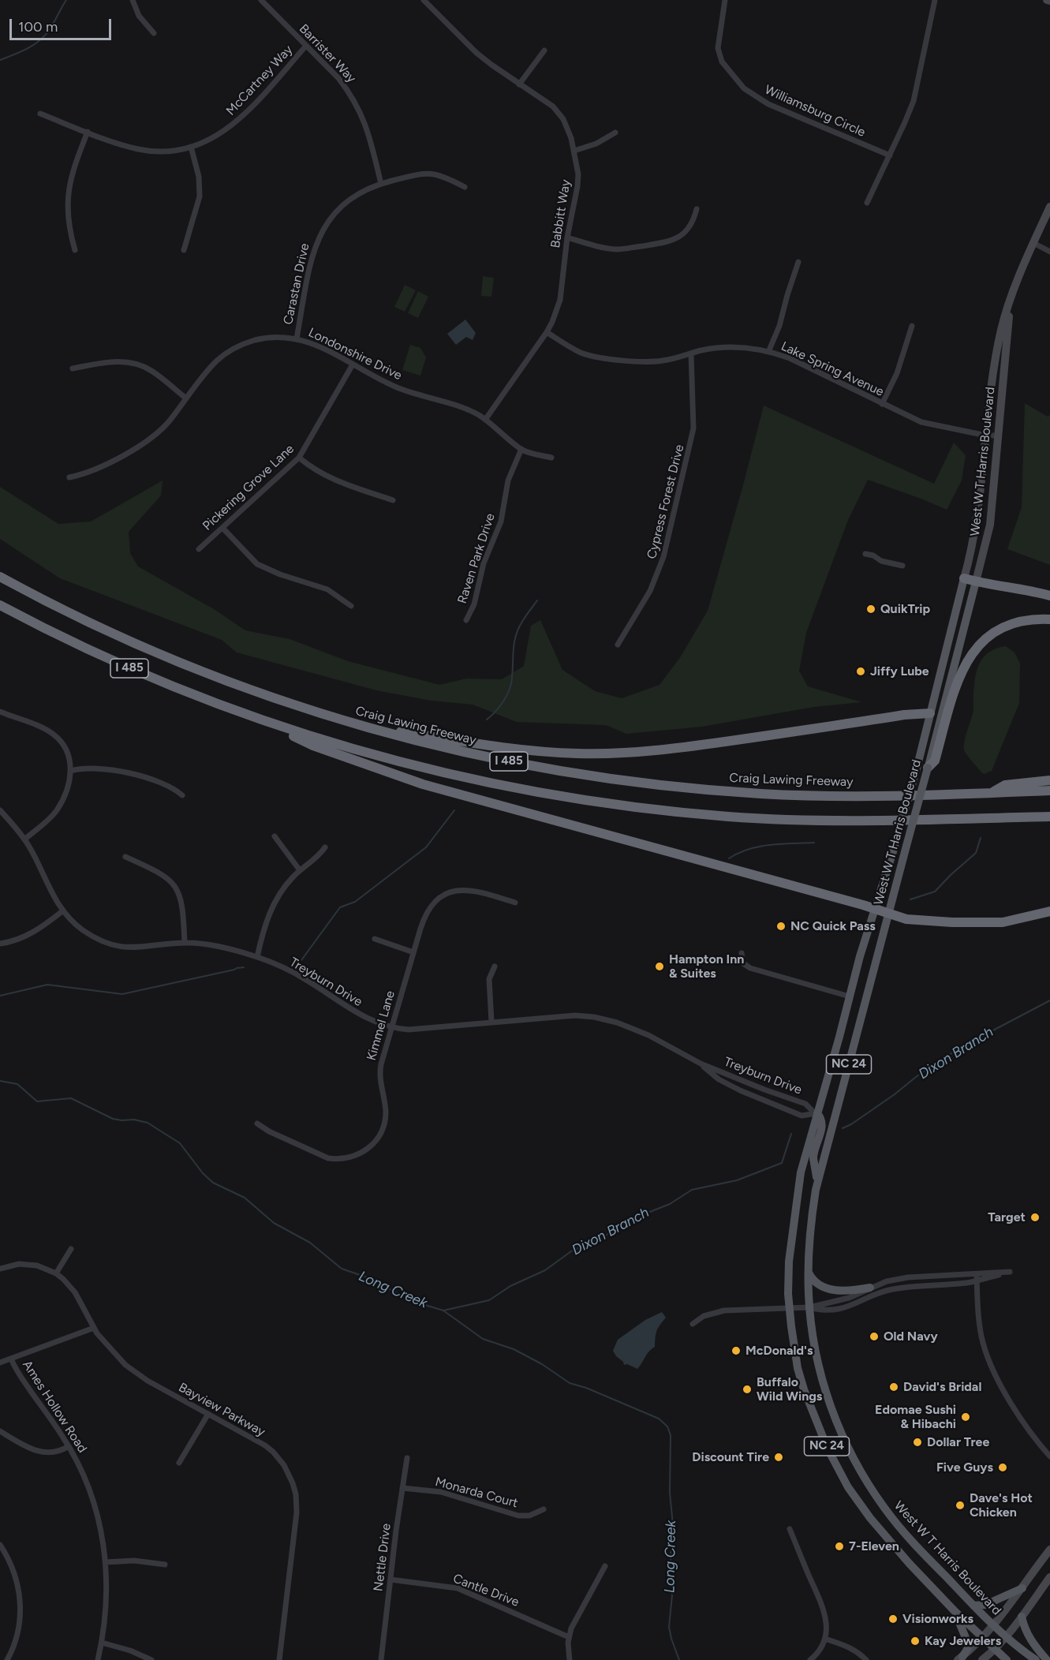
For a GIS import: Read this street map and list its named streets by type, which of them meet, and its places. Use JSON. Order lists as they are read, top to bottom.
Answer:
{
  "streets": {
    "highway": ["I 485", "Craig Lawing Freeway"],
    "main road": ["West W T Harris Boulevard", "NC 24"],
    "street": [
      "Barrister Way",
      "McCartney Way",
      "Williamsburg Circle",
      "Babbitt Way",
      "Carastan Drive",
      "Londonshire Drive",
      "Lake Spring Avenue",
      "Pickering Grove Lane",
      "Cypress Forest Drive",
      "Raven Park Drive",
      "Treyburn Drive",
      "Kimmel Lane",
      "Ames Hollow Road",
      "Bayview Parkway",
      "Monarda Court",
      "Nettle Drive",
      "Cantle Drive"
    ]
  },
  "crossings": [
    ["Barrister Way", "McCartney Way"],
    ["Barrister Way", "Carastan Drive"],
    ["Babbitt Way", "Londonshire Drive"],
    ["Babbitt Way", "Lake Spring Avenue"],
    ["Carastan Drive", "Londonshire Drive"],
    ["Londonshire Drive", "Pickering Grove Lane"],
    ["Londonshire Drive", "Raven Park Drive"],
    ["Lake Spring Avenue", "West W T Harris Boulevard"],
    ["Lake Spring Avenue", "Cypress Forest Drive"],
    ["West W T Harris Boulevard", "Treyburn Drive"],
    ["Treyburn Drive", "Kimmel Lane"],
    ["Monarda Court", "Nettle Drive"],
    ["Nettle Drive", "Cantle Drive"]
  ],
  "water": ["Dixon Branch", "Long Creek"],
  "places": [
    "QuikTrip",
    "Jiffy Lube",
    "NC Quick Pass",
    "Hampton Inn & Suites",
    "Target",
    "Old Navy",
    "McDonald's",
    "David's Bridal",
    "Buffalo Wild Wings",
    "Edomae Sushi & Hibachi",
    "Dollar Tree",
    "Discount Tire",
    "Five Guys",
    "Dave's Hot Chicken",
    "7-Eleven",
    "Visionworks",
    "Kay Jewelers"
  ],
  "scale_bar": "100 m"
}
